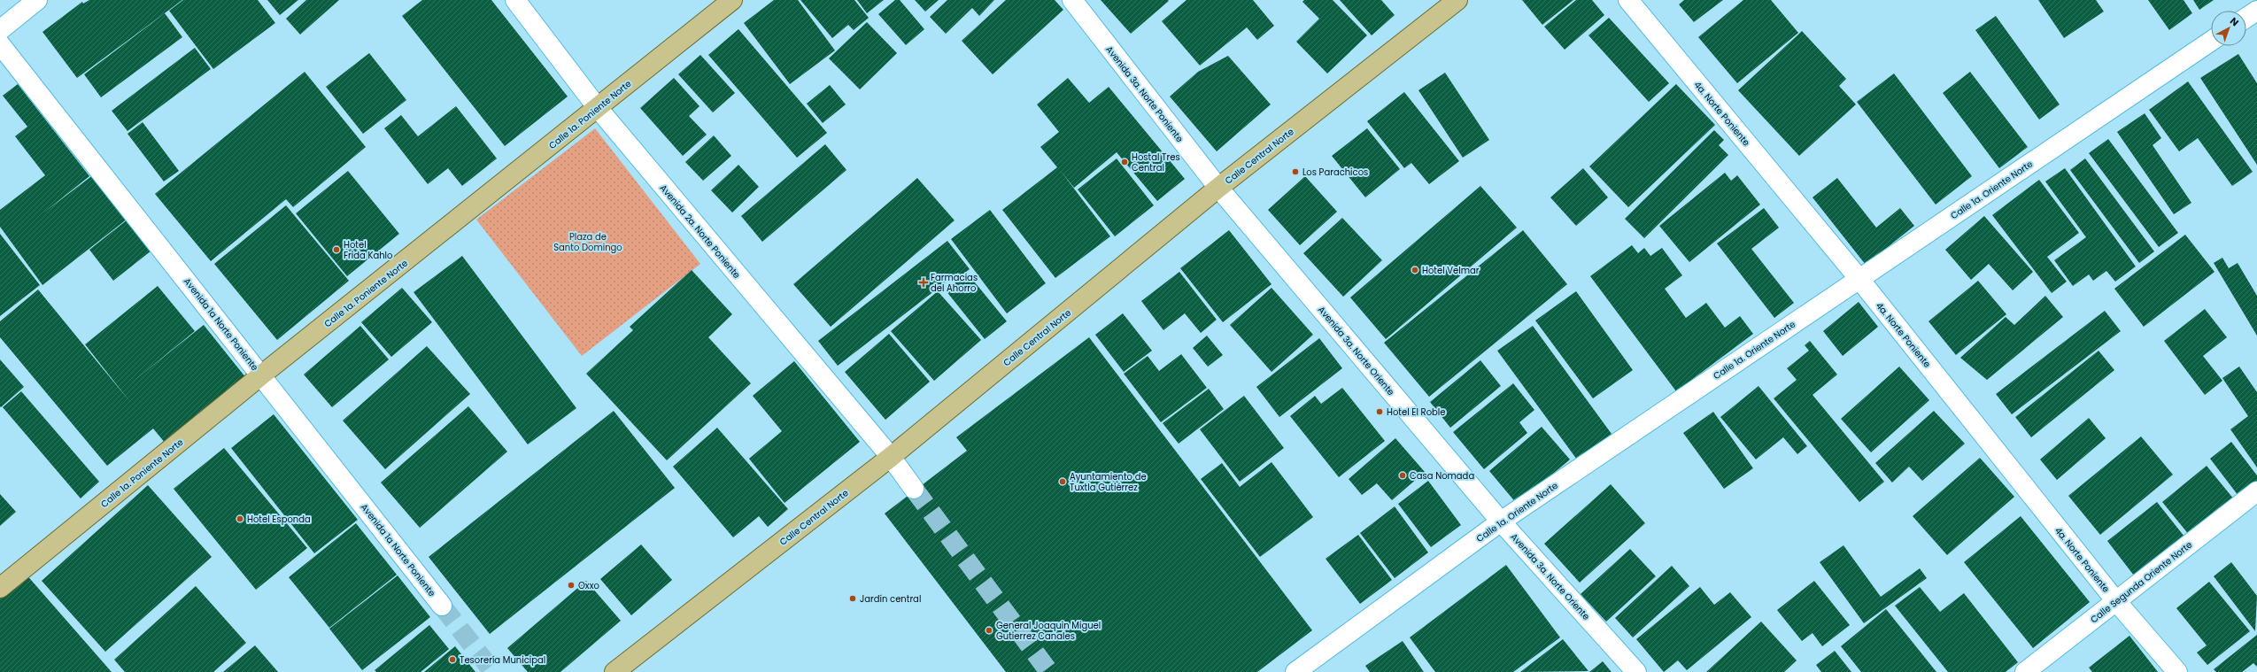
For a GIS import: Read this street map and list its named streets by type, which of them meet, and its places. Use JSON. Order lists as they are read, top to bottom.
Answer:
{
  "streets": {
    "main road": ["Calle 1a. Poniente Norte", "Calle Central Norte"],
    "street": [
      "Avenida 3a. Norte Poniente",
      "4a. Norte Poniente",
      "Calle 1a. Oriente Norte",
      "Avenida 2a. Norte Poniente",
      "Avenida 1a Norte Poniente",
      "Avenida 3a. Norte Oriente",
      "Calle Segunda Oriente Norte"
    ]
  },
  "crossings": [
    ["Avenida 3a. Norte Poniente", "Calle Central Norte"],
    ["Avenida 3a. Norte Poniente", "Avenida 3a. Norte Oriente"],
    ["4a. Norte Poniente", "Calle 1a. Oriente Norte"],
    ["4a. Norte Poniente", "Calle Segunda Oriente Norte"],
    ["Calle 1a. Poniente Norte", "Avenida 2a. Norte Poniente"],
    ["Calle 1a. Poniente Norte", "Avenida 1a Norte Poniente"],
    ["Calle Central Norte", "Avenida 2a. Norte Poniente"],
    ["Calle Central Norte", "Avenida 3a. Norte Oriente"],
    ["Calle 1a. Oriente Norte", "Avenida 3a. Norte Oriente"]
  ],
  "parks": ["Plaza de Santo Domingo"],
  "places": {
    "other": [
      "Hostal Tres Central",
      "Los Parachicos",
      "Hotel Frida Kahlo",
      "Hotel Velmar",
      "Hotel El Roble",
      "Casa Nomada",
      "Ayuntamiento de Tuxtla Gutiérrez",
      "Hotel Esponda",
      "Oxxo",
      "Jardín central",
      "General Joaquin Miguel Gutierrez Canales",
      "Tesorería Municipal"
    ],
    "health": ["Farmacias del Ahorro"]
  },
  "north": "top right"
}
